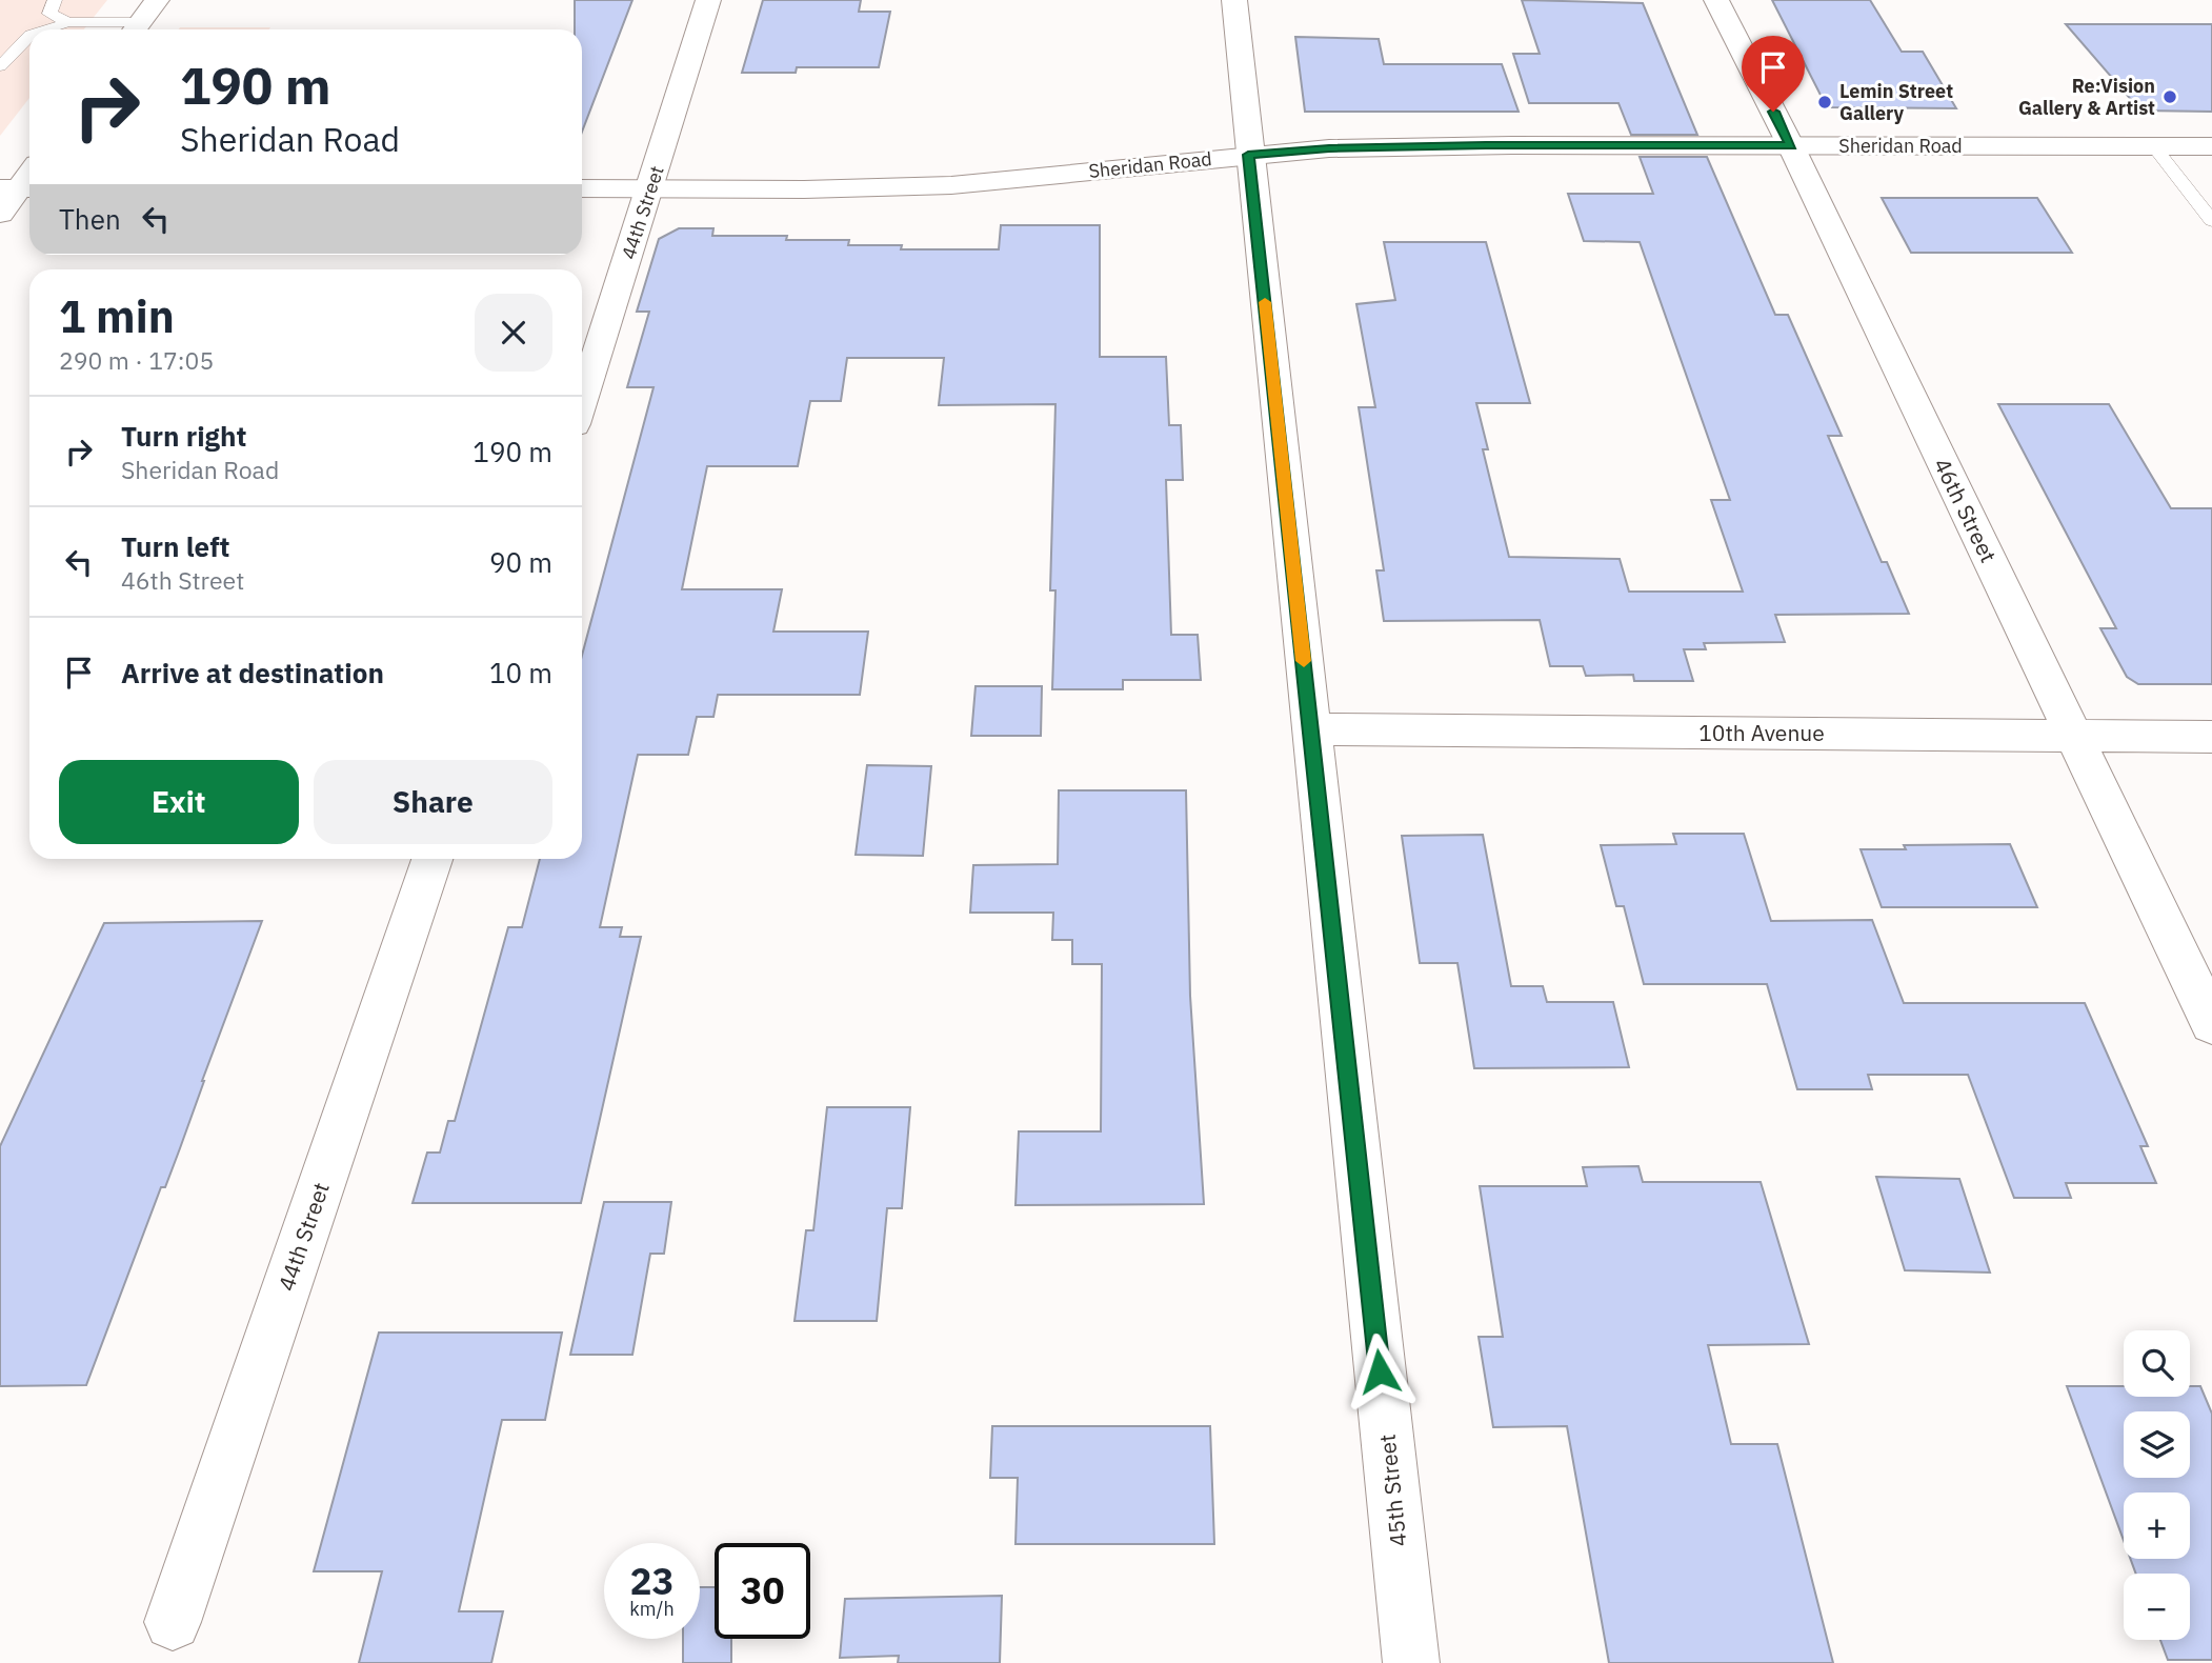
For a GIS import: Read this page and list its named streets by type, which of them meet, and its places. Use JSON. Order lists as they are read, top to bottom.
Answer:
{
  "streets": {
    "street": [
      "Sheridan Road",
      "44th Street",
      "46th Street",
      "10th Avenue",
      "45th Street"
    ]
  },
  "crossings": [
    ["Sheridan Road", "44th Street"],
    ["Sheridan Road", "46th Street"],
    ["Sheridan Road", "45th Street"],
    ["46th Street", "10th Avenue"],
    ["10th Avenue", "45th Street"]
  ],
  "places": ["Re:Vision Gallery & Artist", "Lemin Street Gallery"],
  "page": {
    "turn": ["190 m", "Sheridan Road"],
    "then": "Then",
    "heading": ["1 min", "290 m · 17:05"],
    "list": [
      {
        "name": "Turn right",
        "note": "Sheridan Road",
        "value": "190 m"
      },
      {
        "name": "Turn left",
        "note": "46th Street",
        "value": "90 m"
      },
      {
        "name": "Arrive at destination",
        "value": "10 m"
      }
    ],
    "buttons": ["Exit", "Share"],
    "map_buttons": ["+", "−"],
    "speed": "23 km/h",
    "limit": "30"
  }
}
